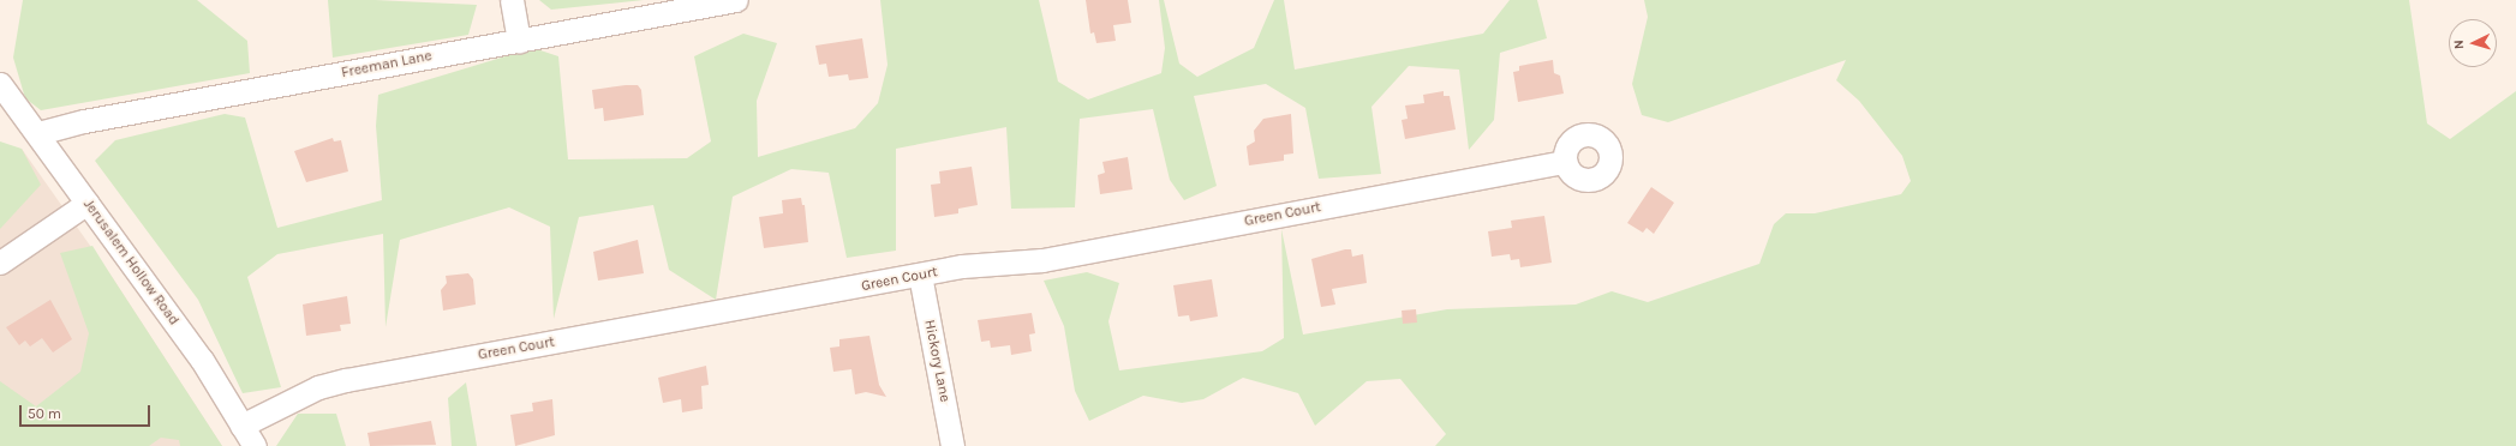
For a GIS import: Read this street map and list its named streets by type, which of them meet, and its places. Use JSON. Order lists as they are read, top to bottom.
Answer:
{
  "streets": {
    "street": [
      "Freeman Lane",
      "Green Court",
      "Jerusalem Hollow Road",
      "Hickory Lane"
    ]
  },
  "crossings": [
    ["Freeman Lane", "Jerusalem Hollow Road"],
    ["Green Court", "Jerusalem Hollow Road"],
    ["Green Court", "Hickory Lane"]
  ],
  "scale_bar": "50 m",
  "north": "left"
}
